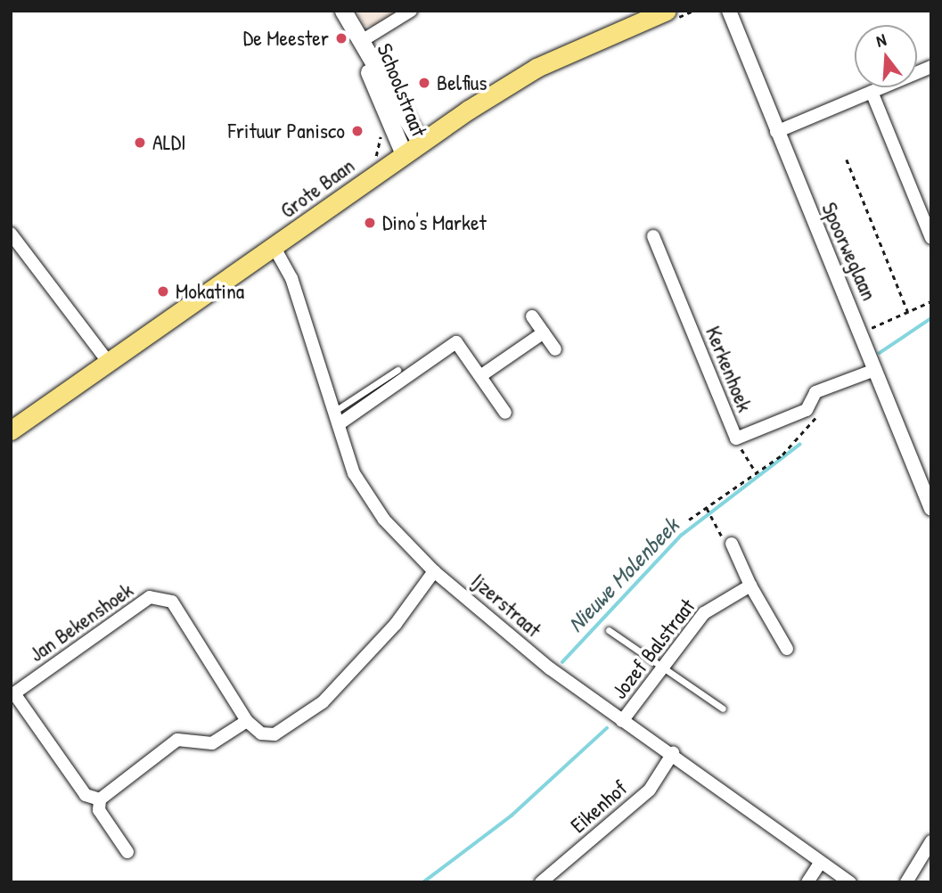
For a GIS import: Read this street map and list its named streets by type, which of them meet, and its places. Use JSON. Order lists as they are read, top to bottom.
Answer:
{
  "streets": {
    "main road": ["Schoolstraat", "Grote Baan"],
    "street": [
      "Spoorweglaan",
      "Kerkenhoek",
      "Ijzerstraat",
      "Jan Bekenshoek",
      "Jozef Balstraat",
      "Eikenhof"
    ]
  },
  "crossings": [
    ["Schoolstraat", "Grote Baan"],
    ["Grote Baan", "Ijzerstraat"],
    ["Spoorweglaan", "Kerkenhoek"],
    ["Ijzerstraat", "Jozef Balstraat"],
    ["Ijzerstraat", "Eikenhof"]
  ],
  "water": ["Nieuwe Molenbeek"],
  "places": [
    "De Meester",
    "Belfius",
    "Frituur Panisco",
    "ALDI",
    "Dino's Market",
    "Mokatina"
  ],
  "north": "top"
}
